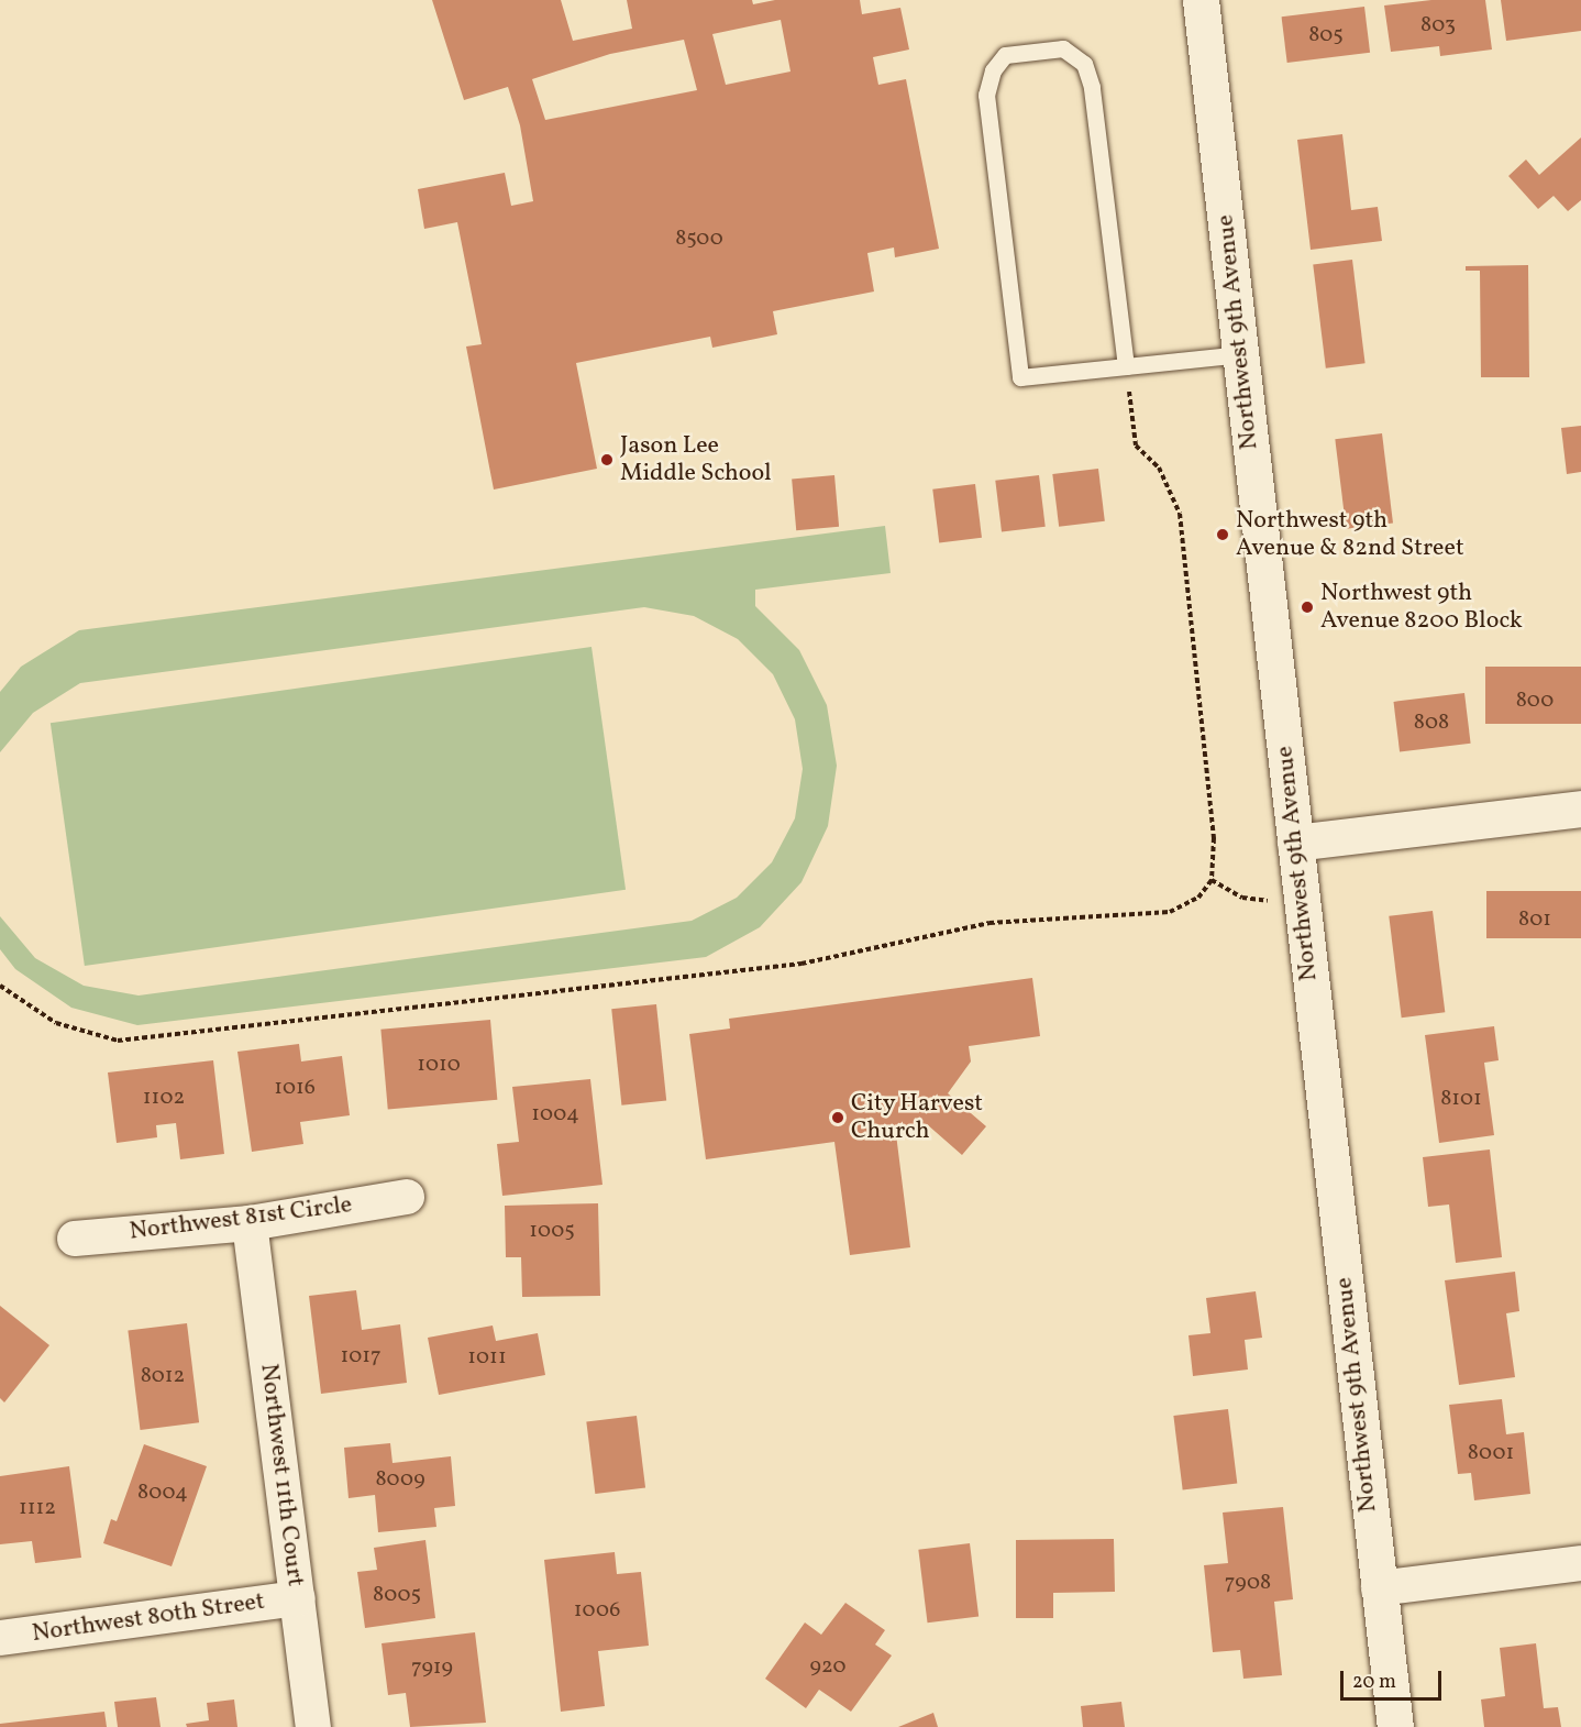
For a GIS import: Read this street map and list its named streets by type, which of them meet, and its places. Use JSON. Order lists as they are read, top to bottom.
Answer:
{
  "streets": {
    "street": [
      "Northwest 9th Avenue",
      "Northwest 81st Circle",
      "Northwest 11th Court",
      "Northwest 80th Street"
    ]
  },
  "crossings": [
    ["Northwest 81st Circle", "Northwest 11th Court"],
    ["Northwest 11th Court", "Northwest 80th Street"]
  ],
  "places": [
    "Jason Lee Middle School",
    "Northwest 9th Avenue & 82nd Street",
    "Northwest 9th Avenue 8200 Block",
    "City Harvest Church"
  ],
  "house_numbers": [
    "803",
    "805",
    "8500",
    "800",
    "808",
    "801",
    "1010",
    "1016",
    "1102",
    "8101",
    "1004",
    "1005",
    "1017",
    "1011",
    "8012",
    "8001",
    "8009",
    "8004",
    "1112",
    "7908",
    "8005",
    "1006",
    "920",
    "7919"
  ],
  "scale_bar": "20 m"
}
